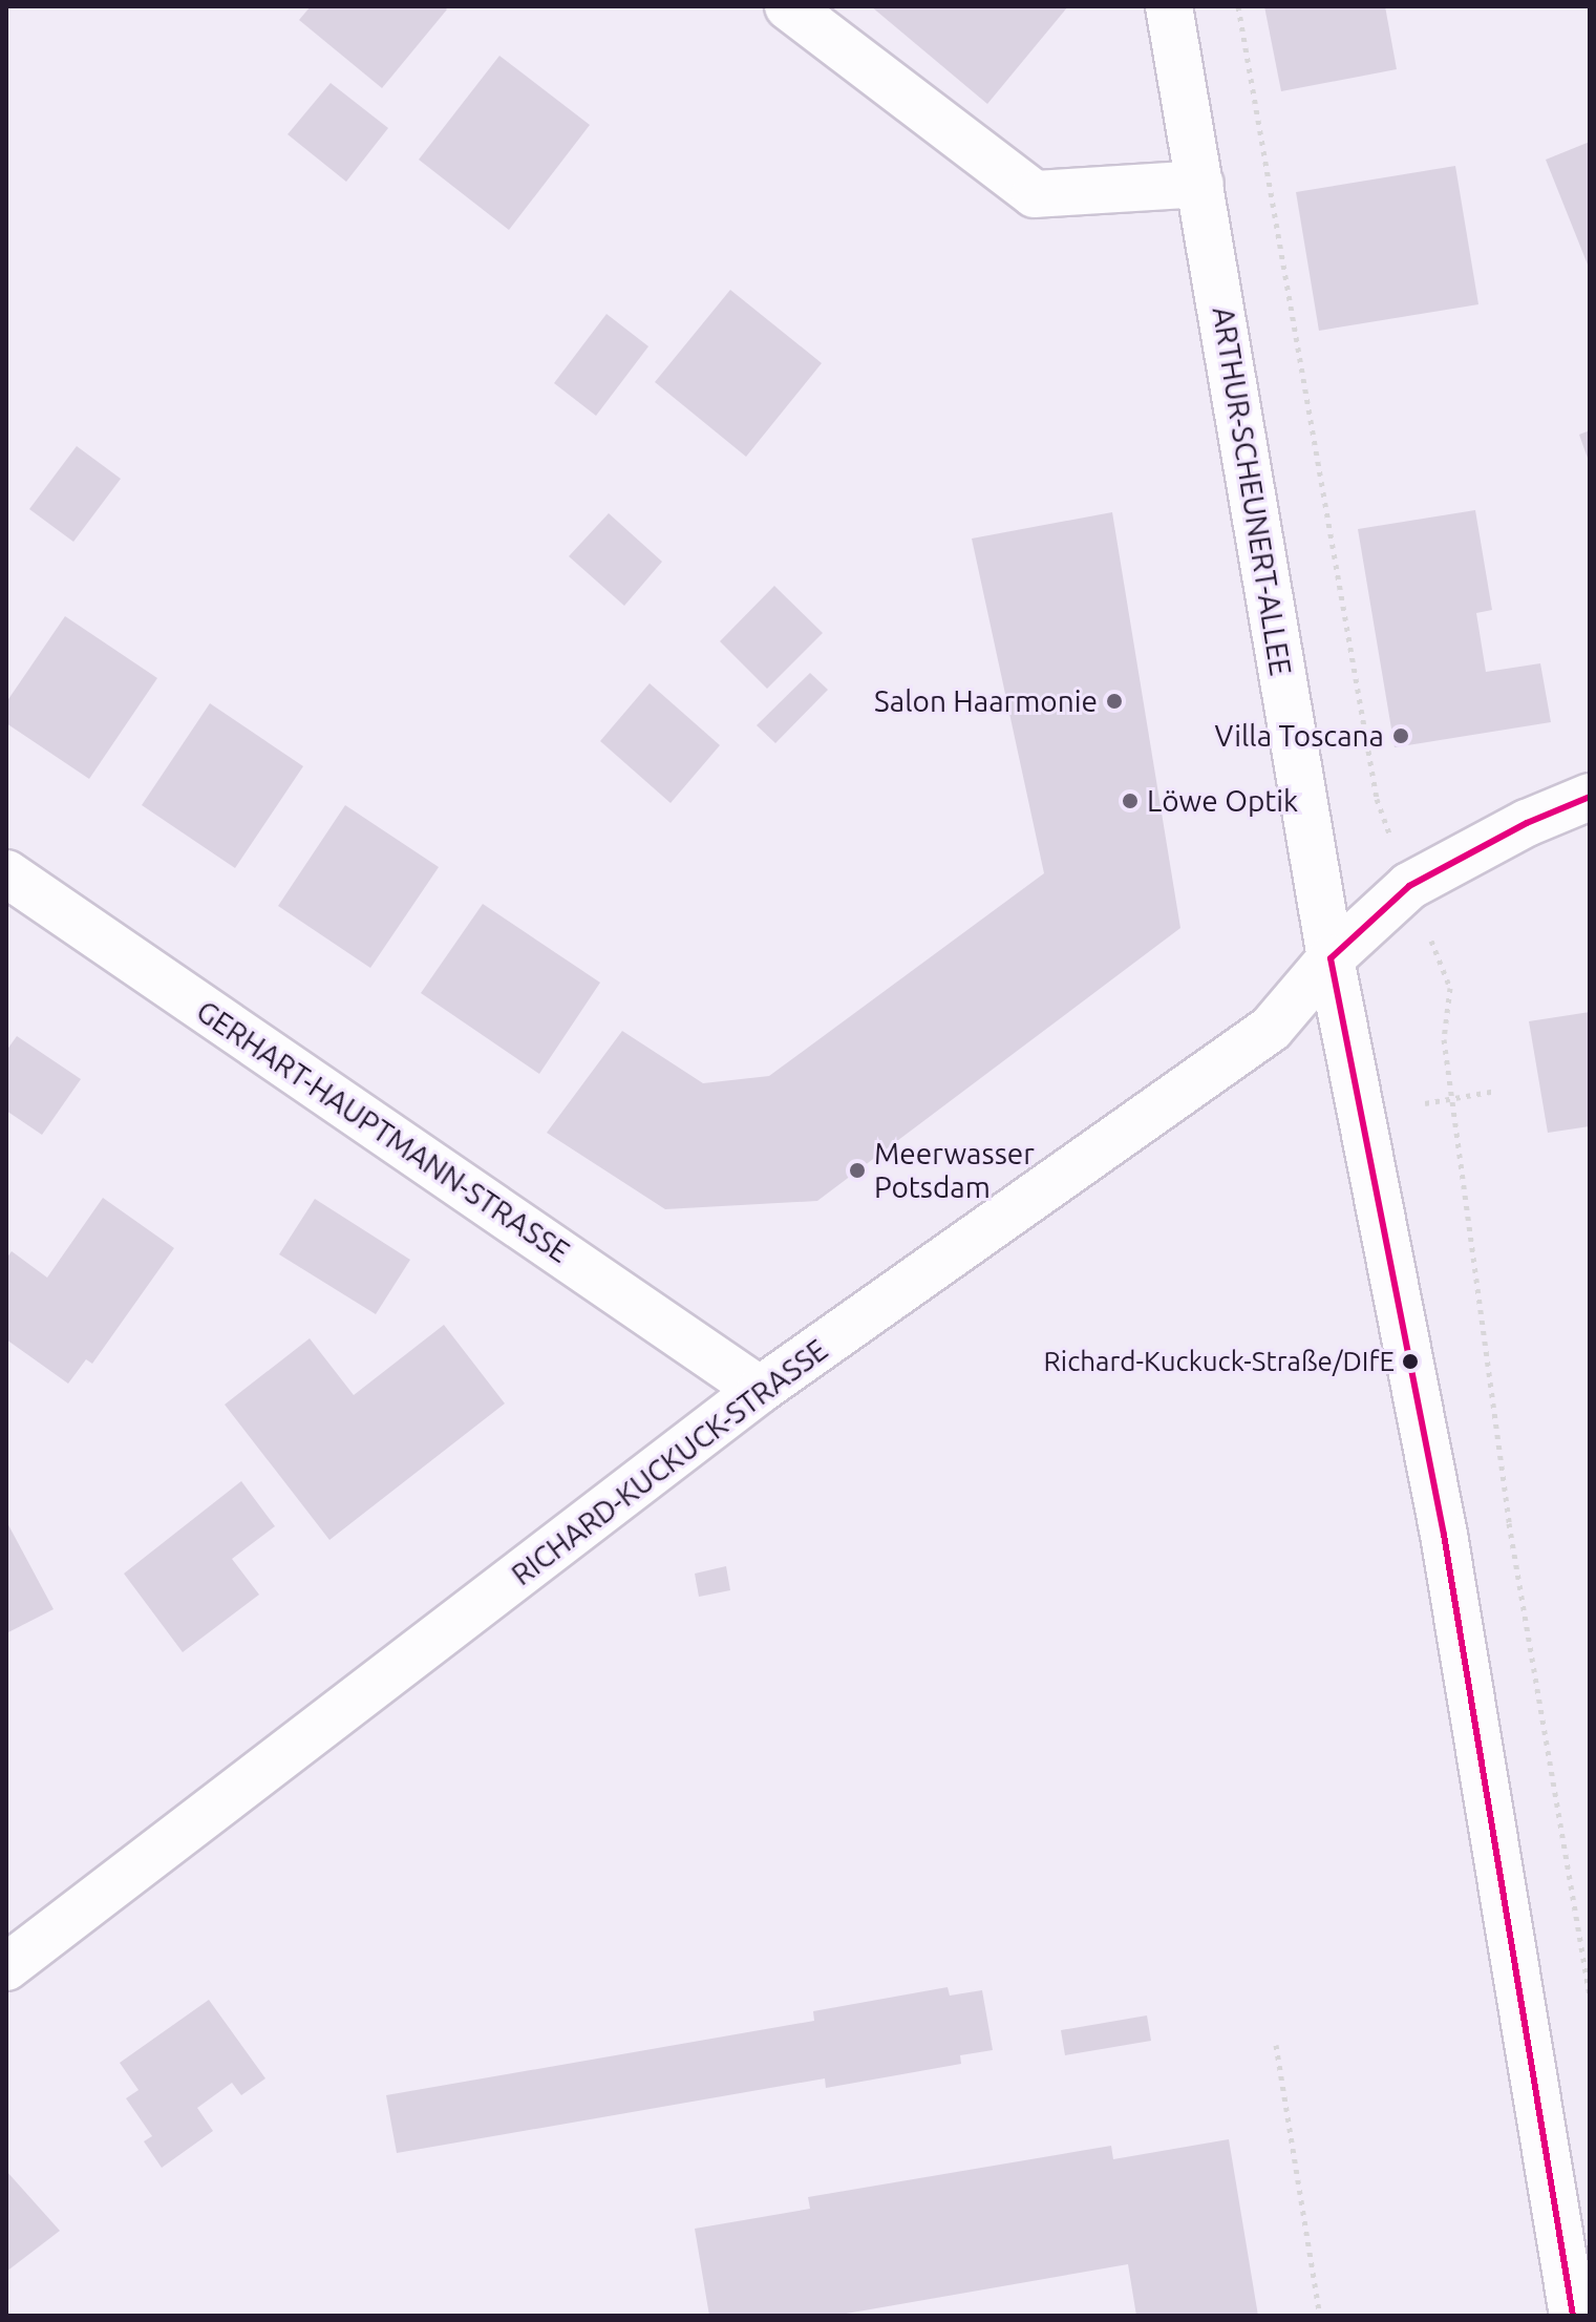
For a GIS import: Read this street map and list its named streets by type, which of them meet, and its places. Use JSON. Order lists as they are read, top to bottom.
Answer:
{
  "streets": {
    "street": ["ARTHUR-SCHEUNERT-ALLEE", "GERHART-HAUPTMANN-STRASSE", "RICHARD-KUCKUCK-STRASSE"]
  },
  "crossings": [
    ["ARTHUR-SCHEUNERT-ALLEE", "RICHARD-KUCKUCK-STRASSE"],
    ["GERHART-HAUPTMANN-STRASSE", "RICHARD-KUCKUCK-STRASSE"]
  ],
  "places": [
    "Salon Haarmonie",
    "Villa Toscana",
    "Löwe Optik",
    "Meerwasser Potsdam",
    "Richard-Kuckuck-Straße/DIfE"
  ]
}
